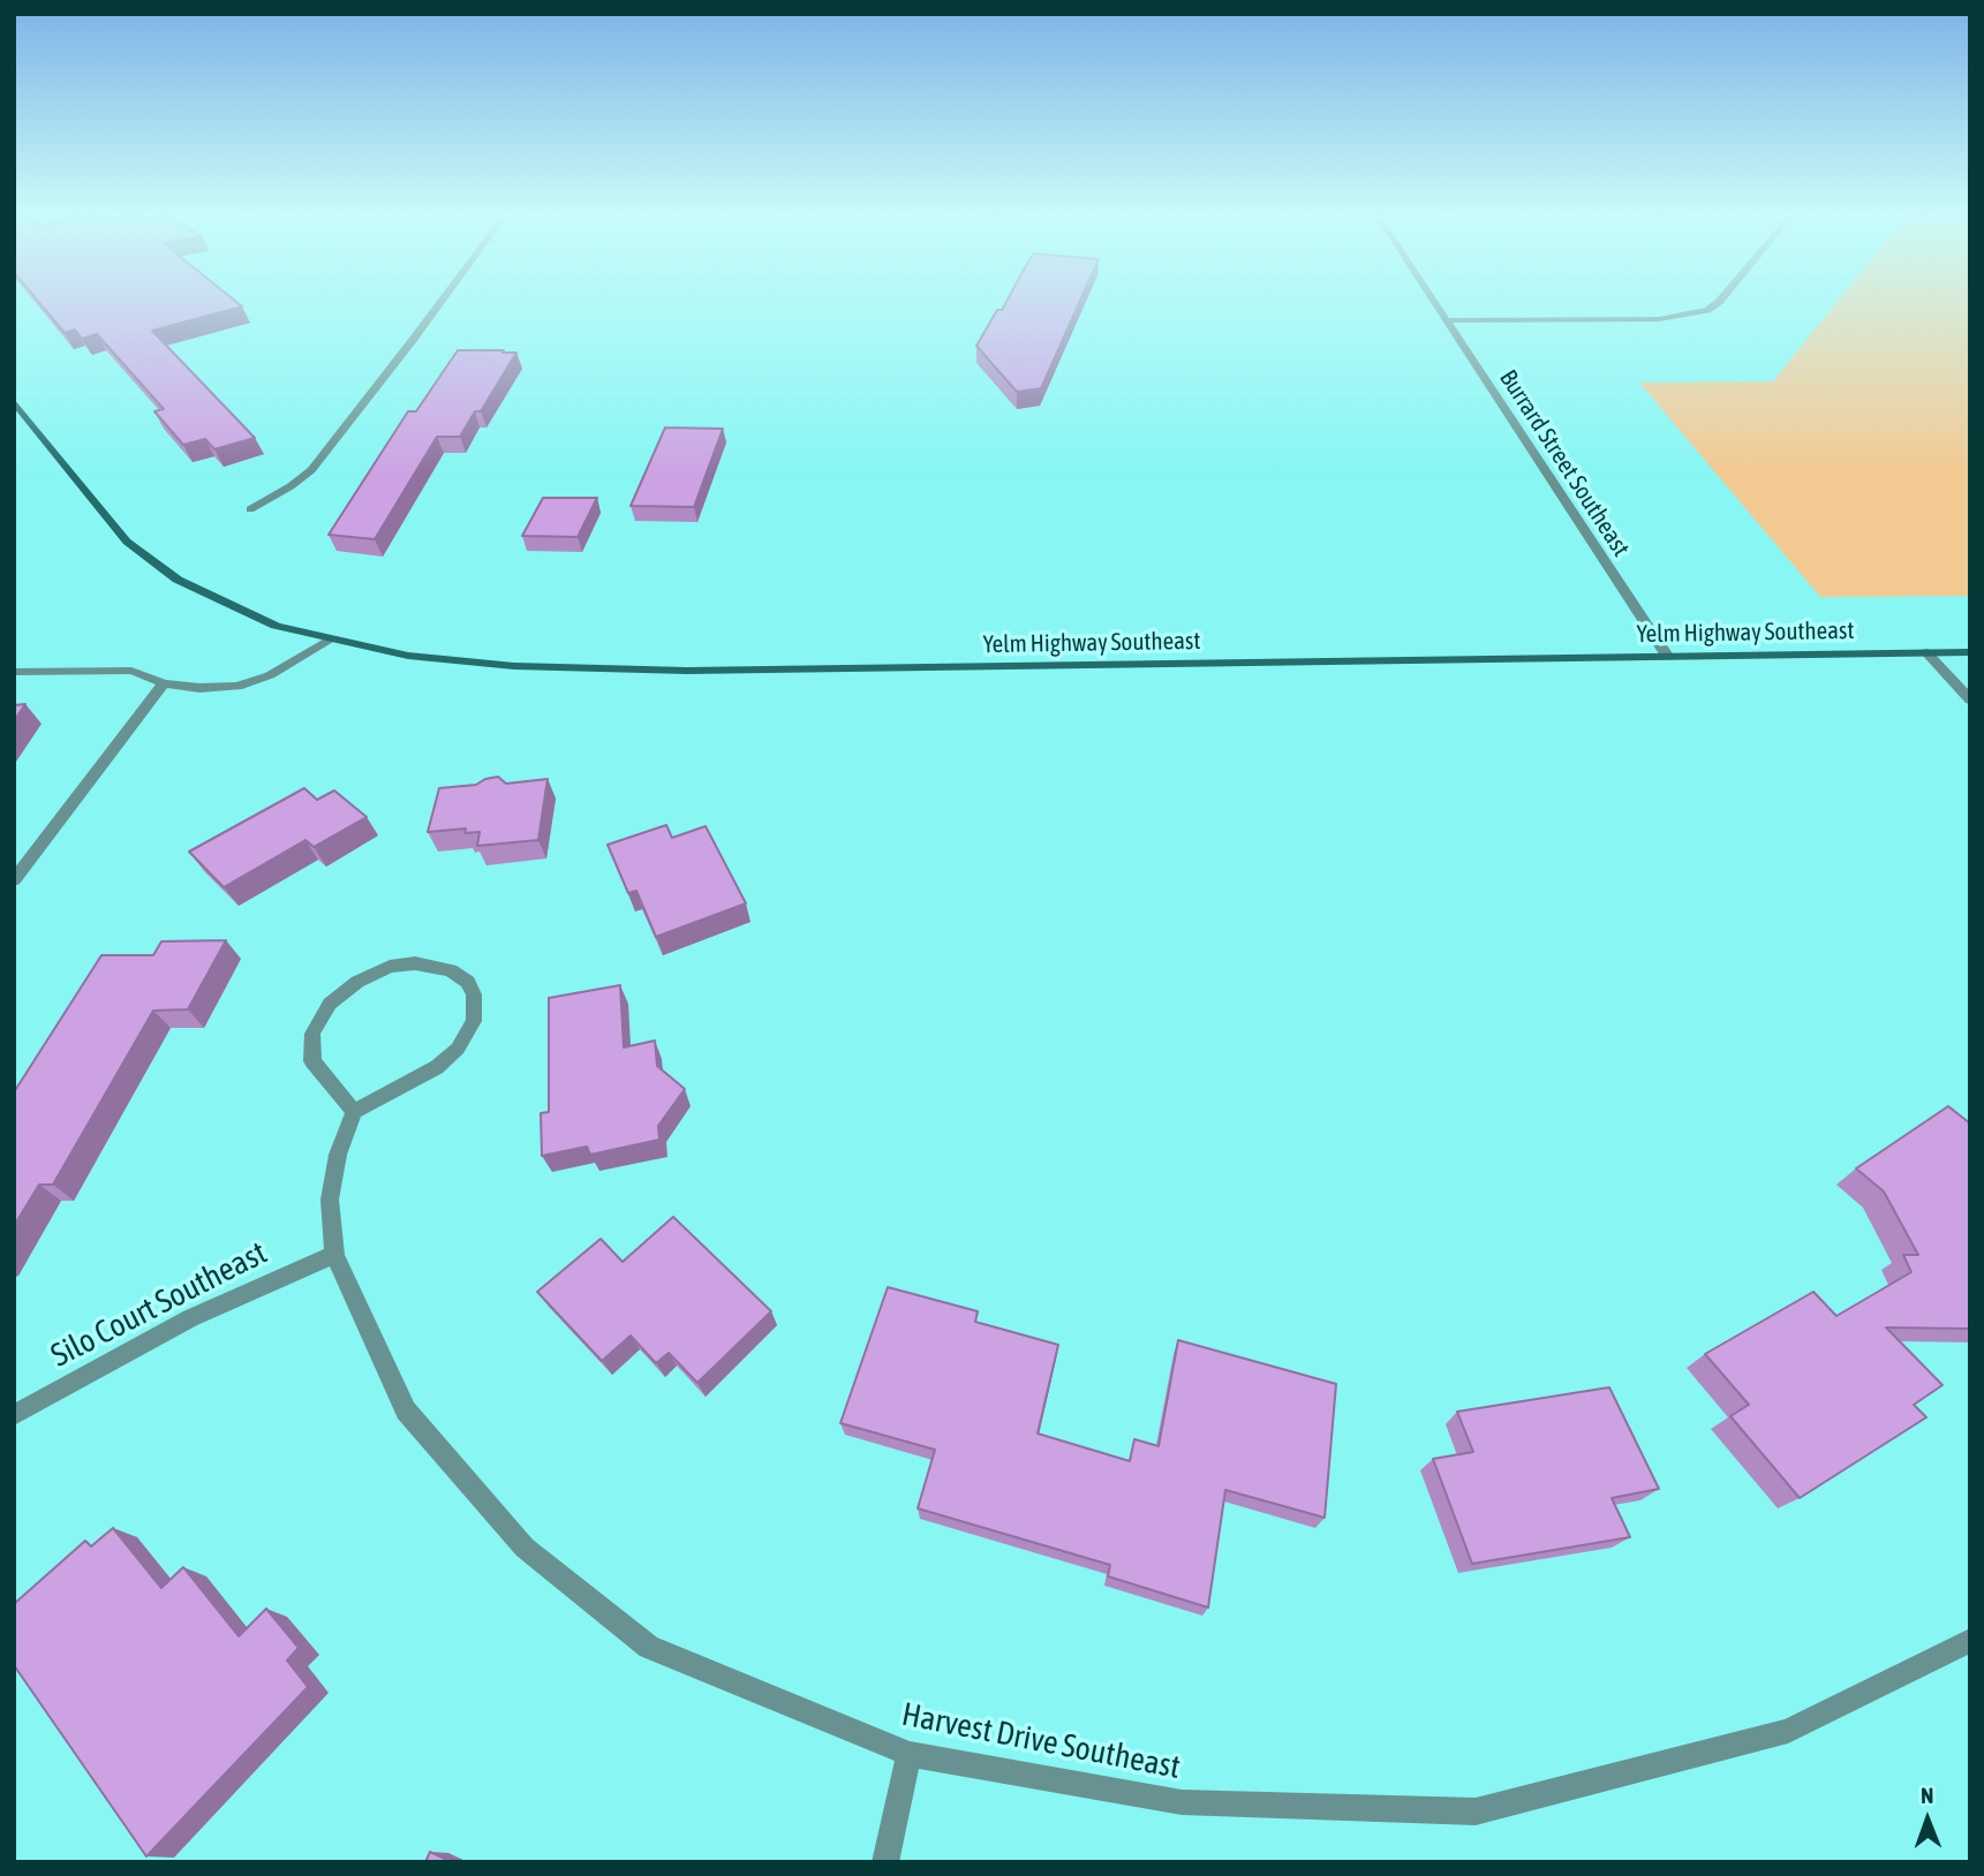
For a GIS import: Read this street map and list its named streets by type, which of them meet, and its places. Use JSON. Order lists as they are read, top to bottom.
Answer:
{
  "streets": {
    "main road": ["Yelm Highway Southeast"],
    "street": ["Burrard Street Southeast", "Silo Court Southeast", "Harvest Drive Southeast"]
  },
  "crossings": [
    ["Burrard Street Southeast", "Yelm Highway Southeast"],
    ["Silo Court Southeast", "Harvest Drive Southeast"]
  ],
  "north": "top"
}
